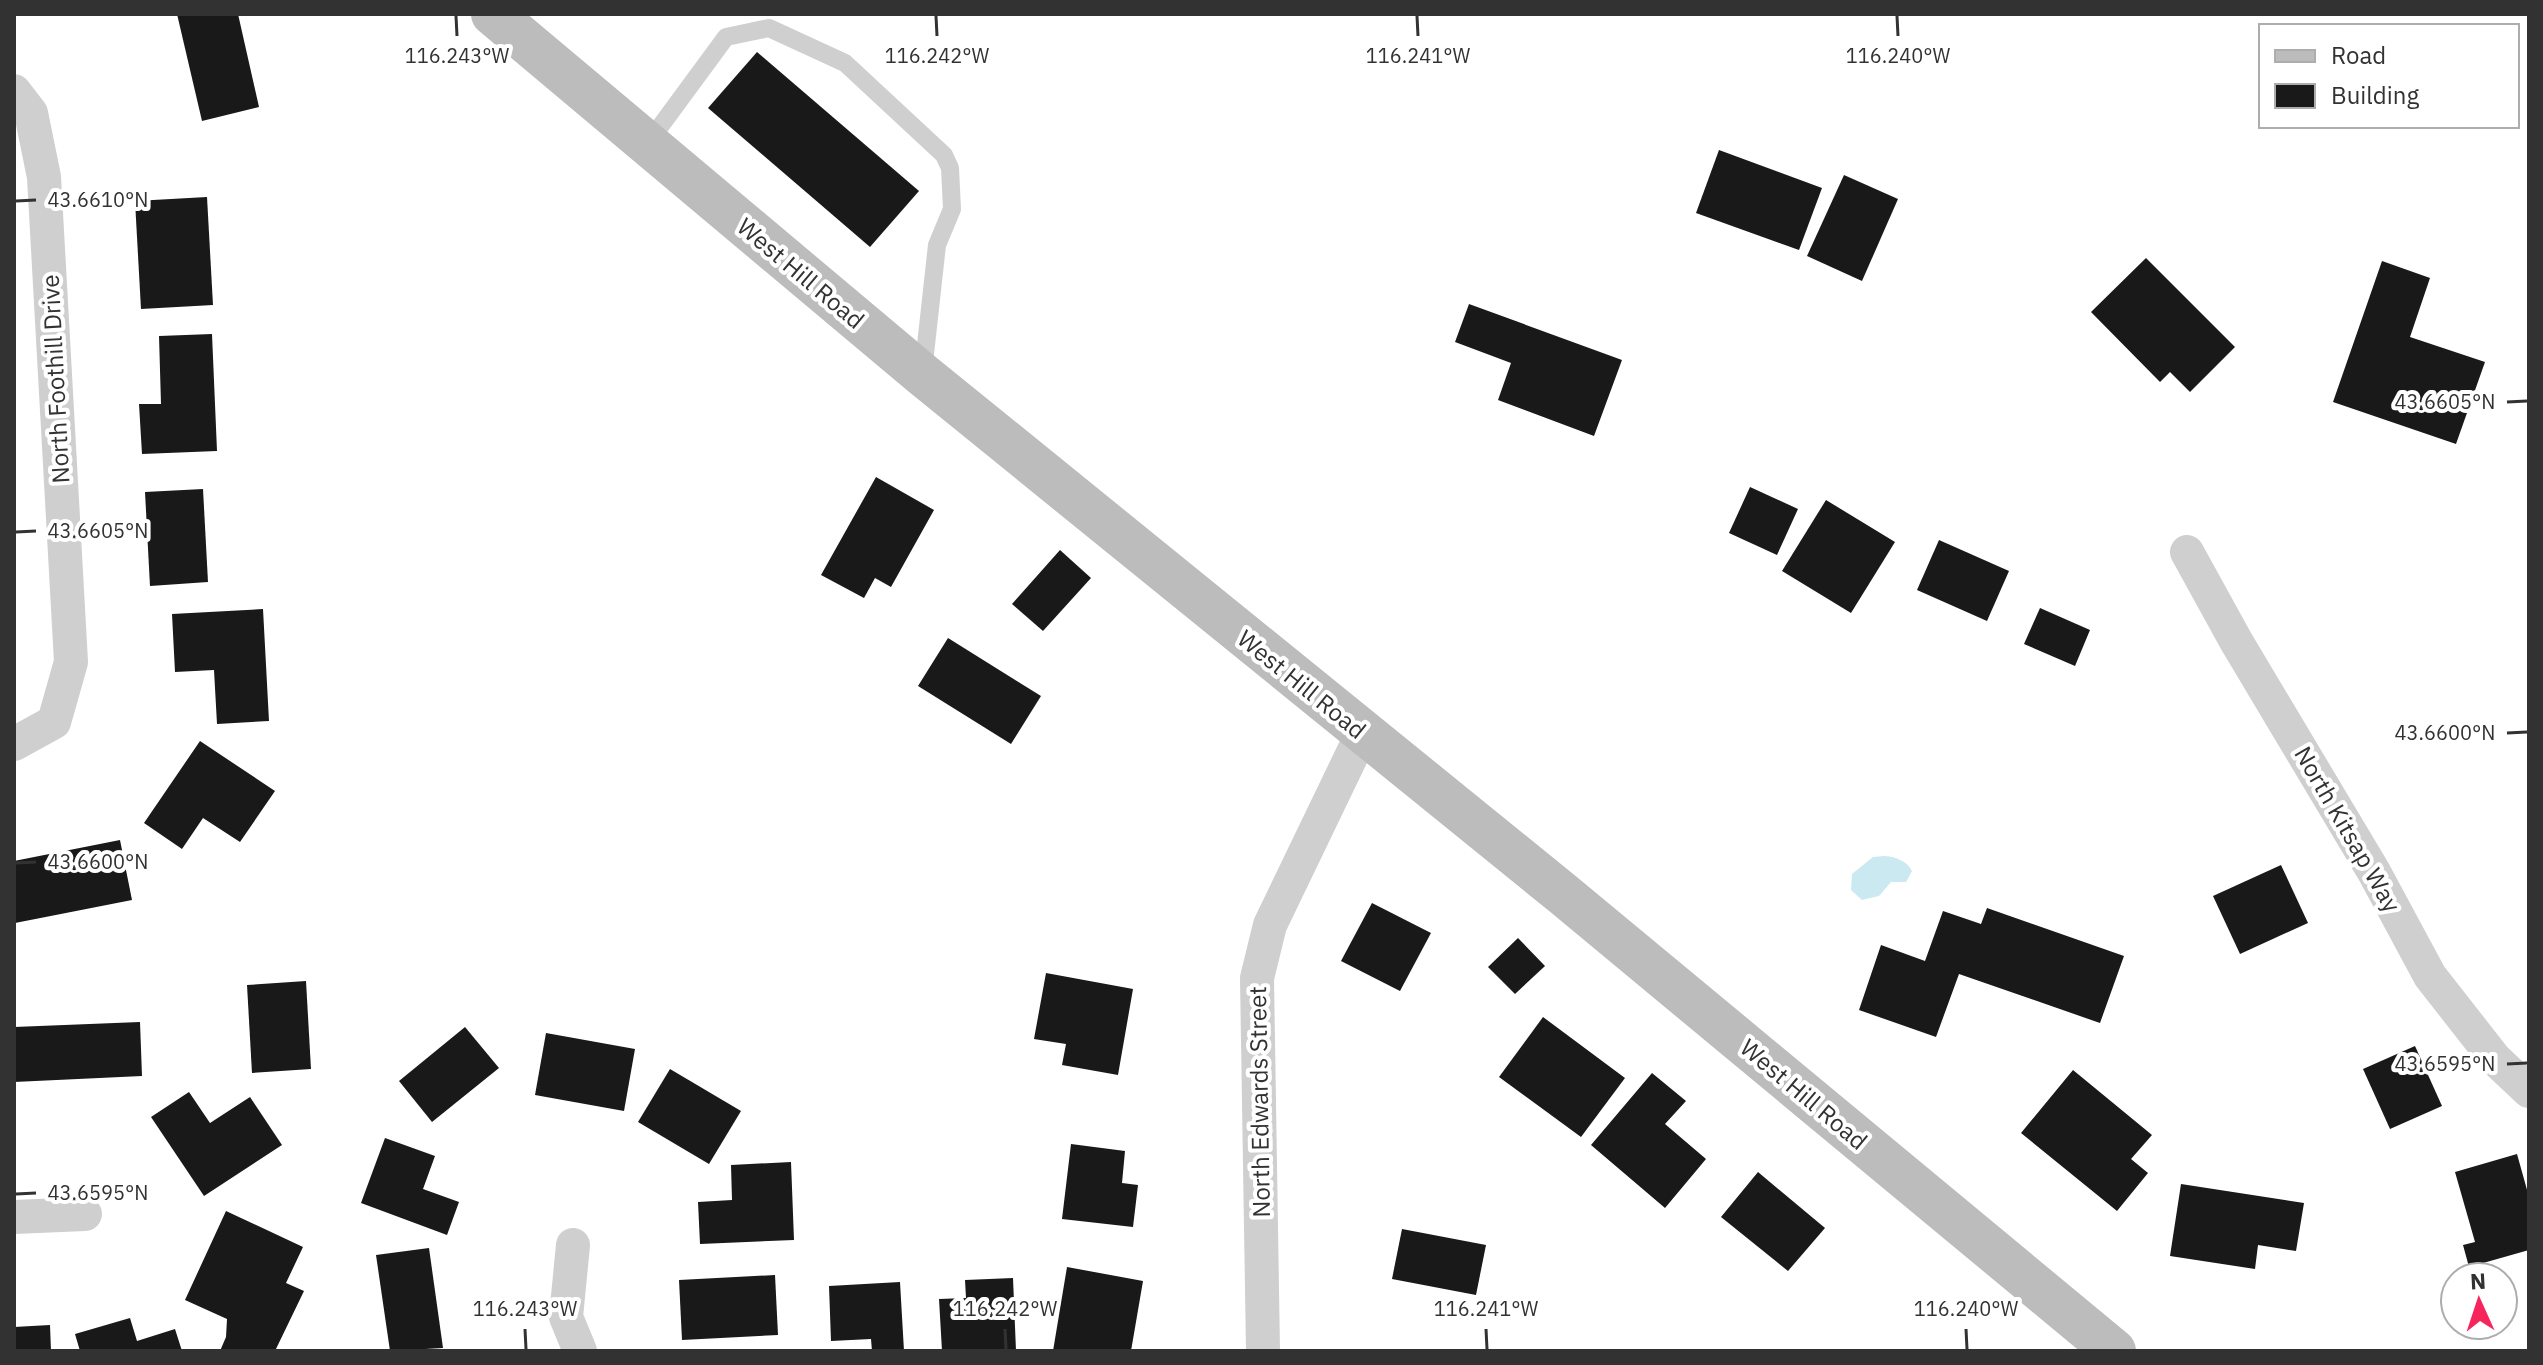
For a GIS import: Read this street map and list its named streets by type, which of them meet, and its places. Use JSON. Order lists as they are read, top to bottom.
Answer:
{
  "streets": {
    "street": [
      "West Hill Road",
      "North Foothill Drive",
      "North Kitsap Way",
      "North Edwards Street"
    ]
  },
  "crossings": [
    ["West Hill Road", "North Edwards Street"]
  ],
  "legend": ["Road", "Building"],
  "north": "top",
  "coordinates": [
    "116.243°W",
    "116.242°W",
    "116.241°W",
    "116.240°W",
    "43.6610°N",
    "43.6605°N",
    "43.6600°N",
    "43.6595°N"
  ]
}
